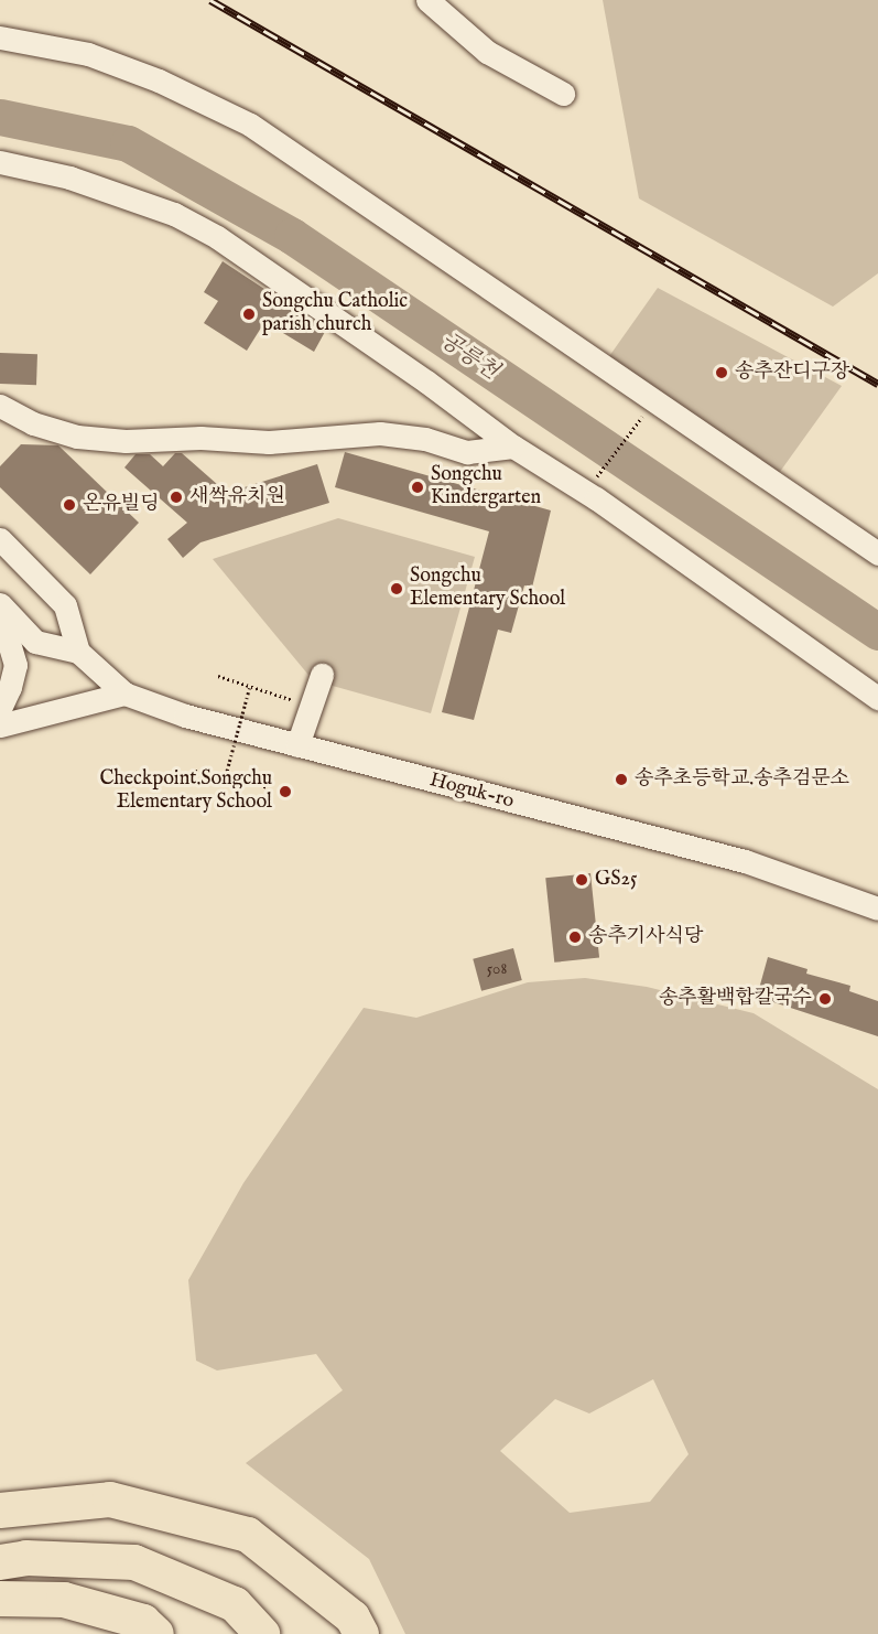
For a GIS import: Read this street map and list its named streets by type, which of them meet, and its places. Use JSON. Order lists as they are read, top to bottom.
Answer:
{
  "streets": {
    "street": ["Hoguk-ro"]
  },
  "water": ["공릉천"],
  "places": [
    "Songchu Catholic parish church",
    "송추잔디구장",
    "Songchu Kindergarten",
    "새싹유치원",
    "온유빌딩",
    "Songchu Elementary School",
    "송추초등학교.송추검문소",
    "Checkpoint.Songchu Elementary School",
    "GS25",
    "송추기사식당",
    "송추활백합칼국수"
  ],
  "house_numbers": ["508"]
}
